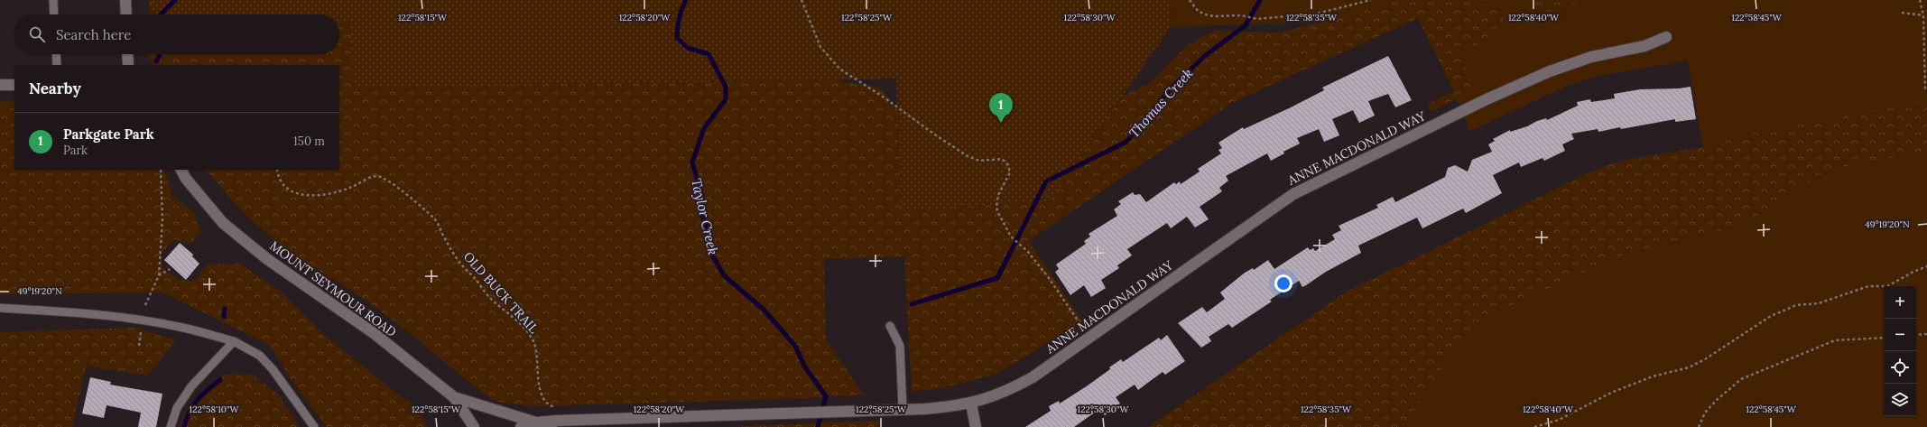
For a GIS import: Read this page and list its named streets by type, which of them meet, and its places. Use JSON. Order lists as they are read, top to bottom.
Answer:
{
  "streets": {
    "street": ["ANNE MACDONALD WAY", "MOUNT SEYMOUR ROAD"],
    "path": ["OLD BUCK TRAIL"]
  },
  "water": ["Thomas Creek", "Taylor Creek"],
  "page": {
    "search": "Search here",
    "heading": "Nearby",
    "pins": "1",
    "list": [
      {
        "mark": "1",
        "name": "Parkgate Park",
        "note": "Park",
        "value": "150 m"
      }
    ],
    "map_buttons": ["+", "−"]
  },
  "coordinates": [
    "122°58'15\"W",
    "122°58'20\"W",
    "122°58'25\"W",
    "122°58'30\"W",
    "122°58'35\"W",
    "122°58'40\"W",
    "122°58'45\"W",
    "49°19'20\"N",
    "122°58'10\"W"
  ]
}
